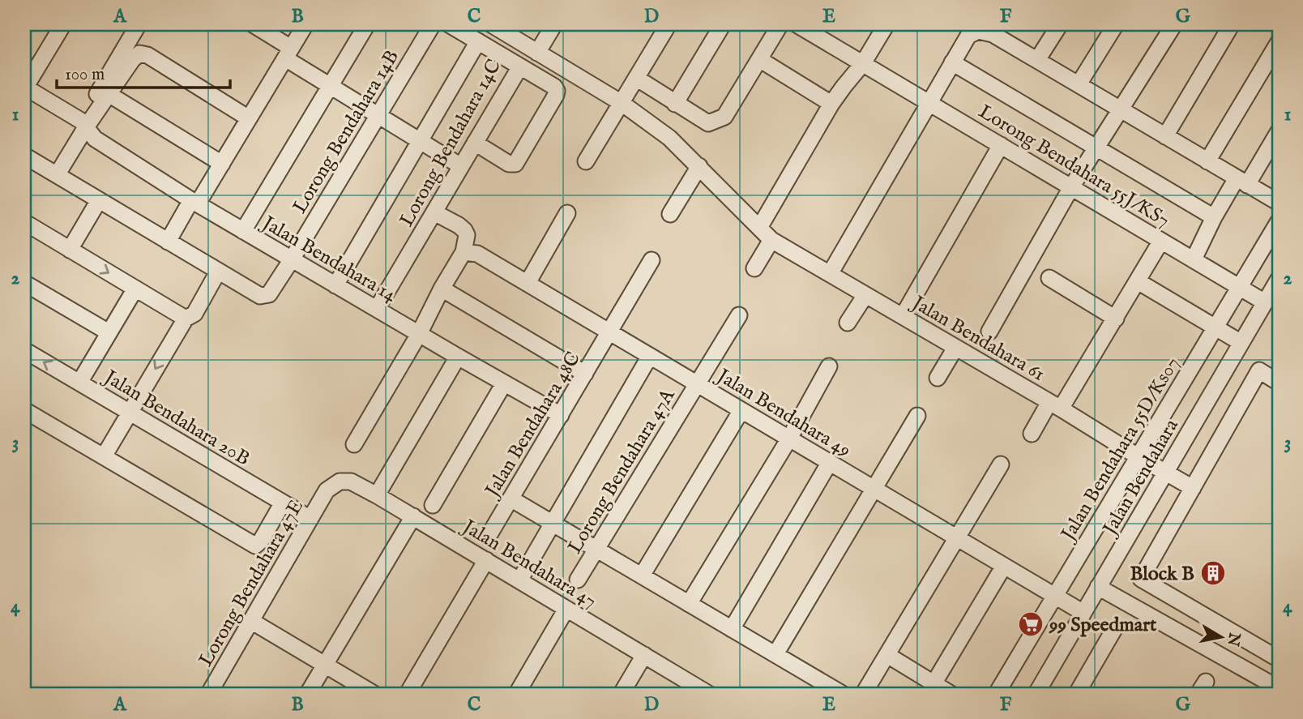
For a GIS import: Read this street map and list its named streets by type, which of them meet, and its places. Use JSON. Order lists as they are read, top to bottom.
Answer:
{
  "streets": {
    "street": [
      "Lorong Bendahara 14B",
      "Lorong Bendahara 14C",
      "Lorong Bendahara 55J/KS7",
      "Jalan Bendahara 14",
      "Jalan Bendahara 61",
      "Jalan Bendahara 49",
      "Jalan Bendahara 20B",
      "Jalan Bendahara 48C",
      "Jalan Bendahara 55D/Ks07",
      "Lorong Bendahara 47A",
      "Jalan Bendahara",
      "Jalan Bendahara 47",
      "Lorong Bendahara 47E"
    ]
  },
  "crossings": [
    ["Lorong Bendahara 14B", "Jalan Bendahara 14"],
    ["Lorong Bendahara 14C", "Jalan Bendahara 14"],
    ["Lorong Bendahara 55J/KS7", "Jalan Bendahara 55D/Ks07"],
    ["Lorong Bendahara 55J/KS7", "Jalan Bendahara"],
    ["Jalan Bendahara 14", "Jalan Bendahara 48C"],
    ["Jalan Bendahara 61", "Jalan Bendahara 55D/Ks07"],
    ["Jalan Bendahara 61", "Jalan Bendahara"],
    ["Jalan Bendahara 49", "Jalan Bendahara 48C"],
    ["Jalan Bendahara 49", "Jalan Bendahara 55D/Ks07"],
    ["Jalan Bendahara 49", "Lorong Bendahara 47A"],
    ["Jalan Bendahara 49", "Jalan Bendahara"],
    ["Jalan Bendahara 20B", "Lorong Bendahara 47E"],
    ["Jalan Bendahara 47", "Lorong Bendahara 47E"]
  ],
  "places": {
    "building": ["Block B"],
    "supermarket": ["99 Speedmart"]
  },
  "scale_bar": "100 m",
  "north": "right",
  "grid": {
    "columns": [
      "A",
      "B",
      "C",
      "D",
      "E",
      "F",
      "G"
    ],
    "rows": [
      "1",
      "2",
      "3",
      "4"
    ]
  }
}
